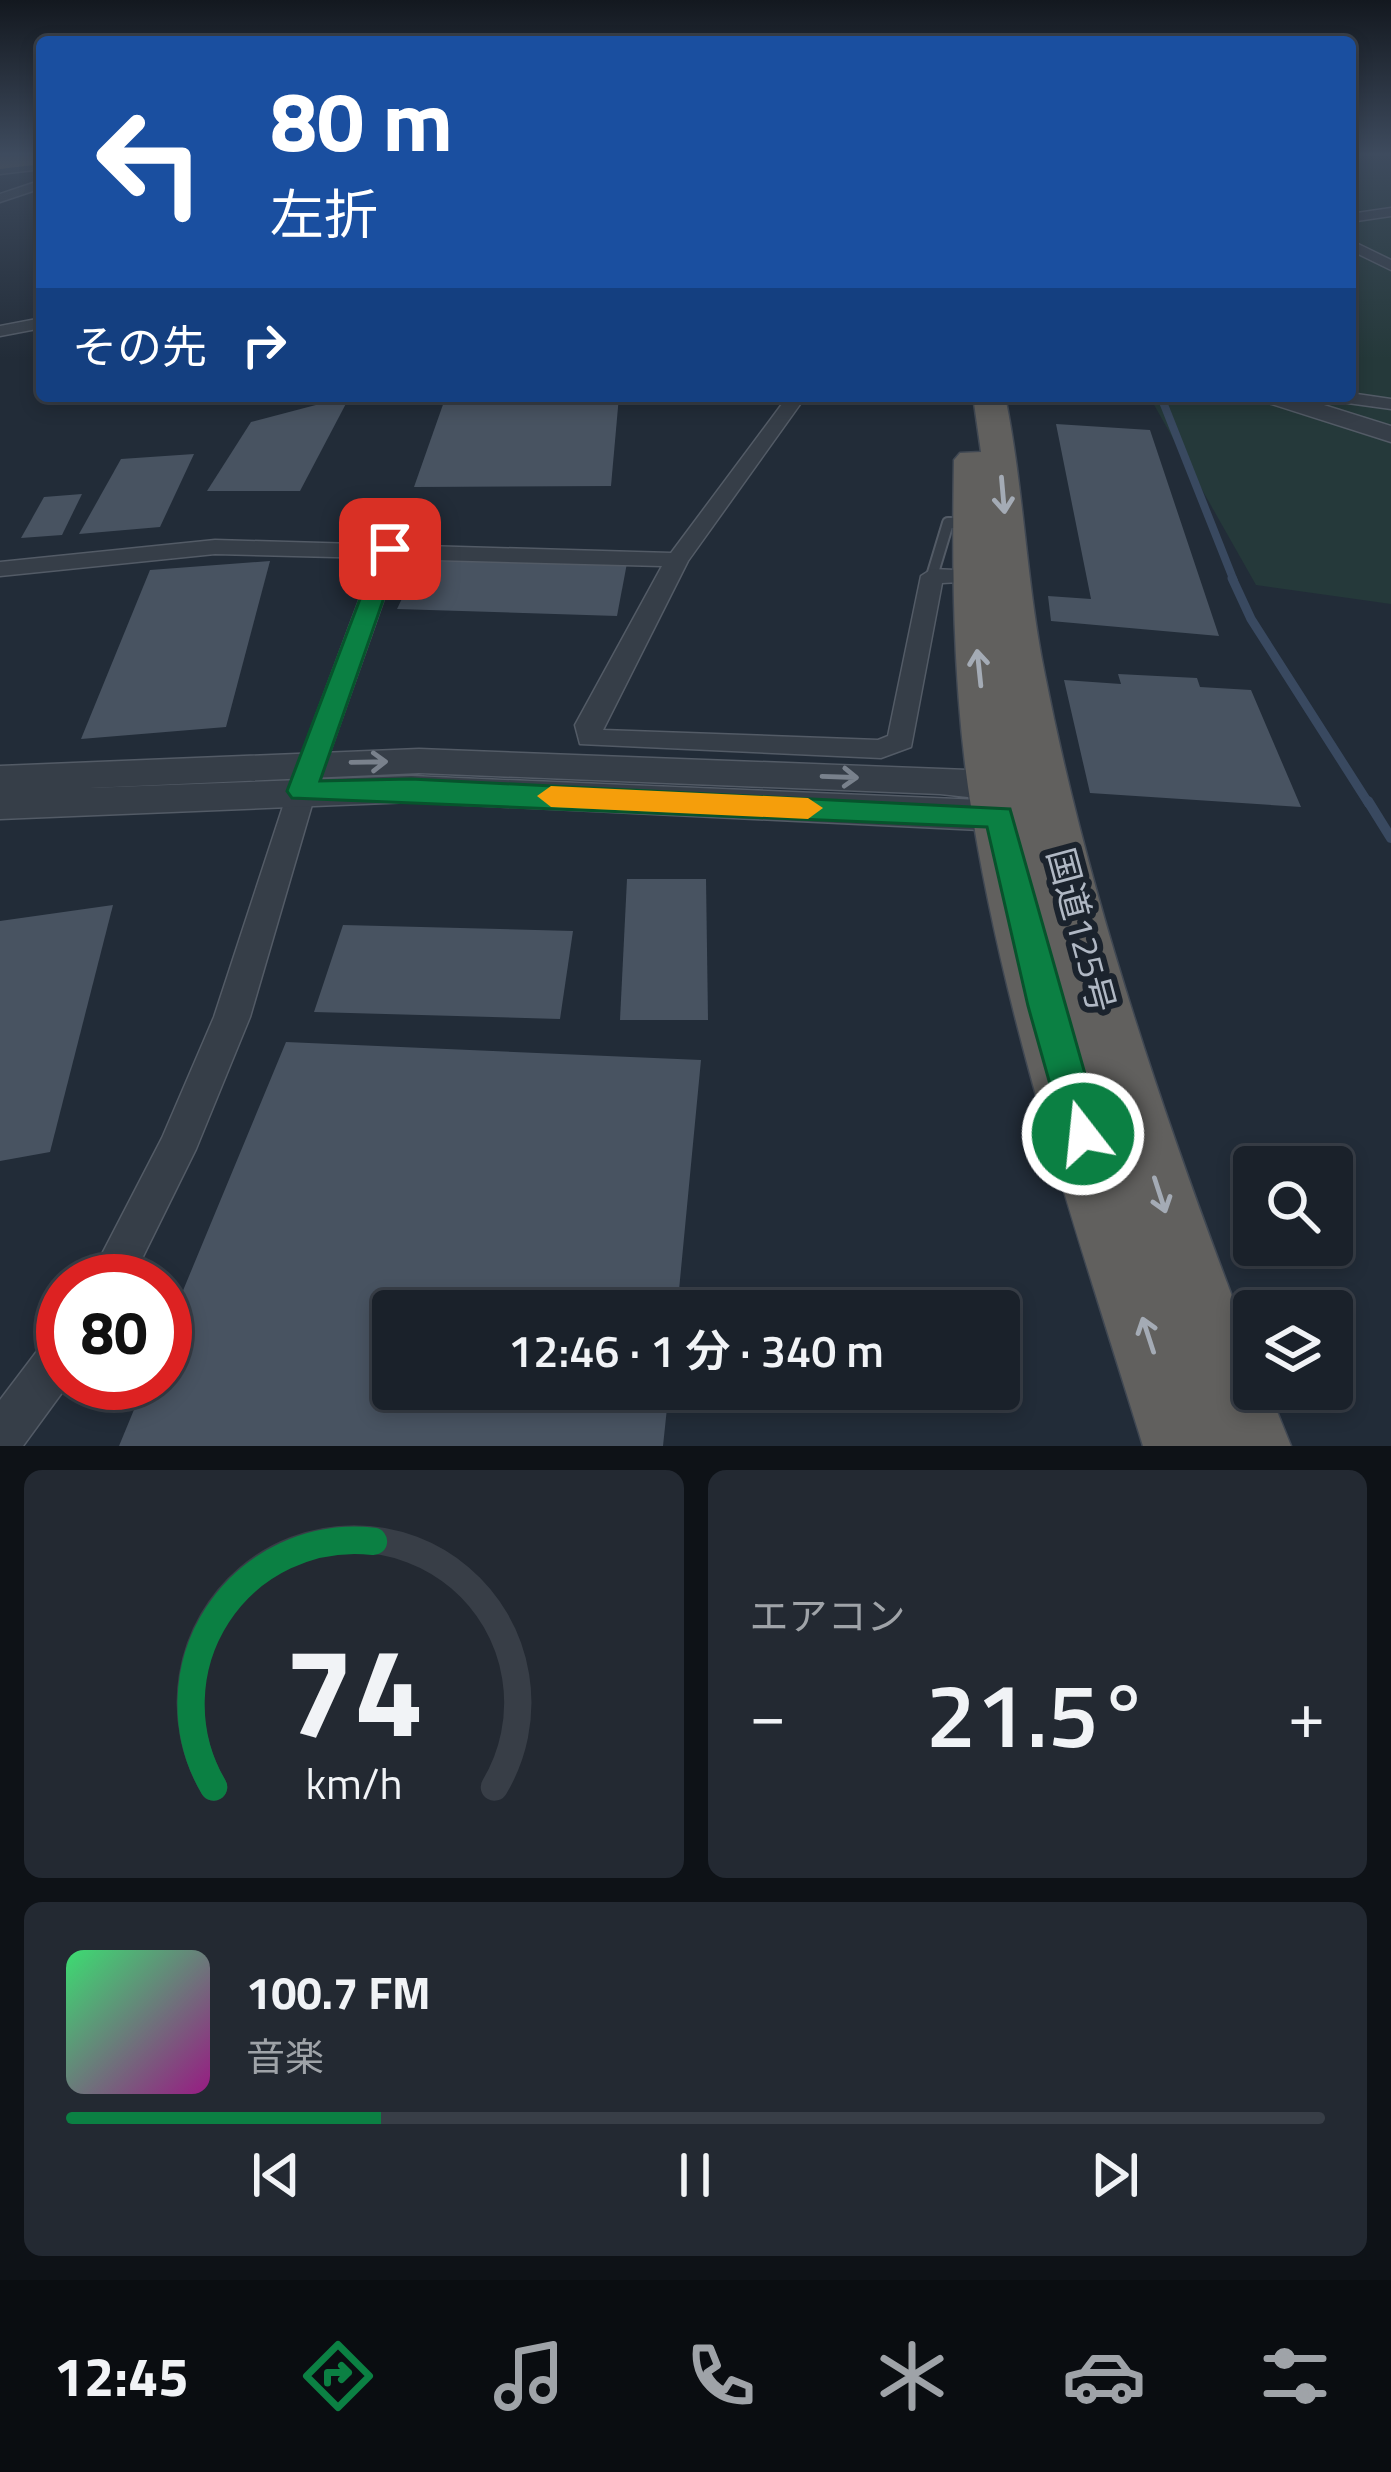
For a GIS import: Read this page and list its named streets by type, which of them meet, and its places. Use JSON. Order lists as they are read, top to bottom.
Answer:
{
  "streets": {
    "highway": ["国道125号"]
  },
  "page": {
    "turn": ["80 m", "左折"],
    "then": "その先",
    "limit": "80",
    "trip": "12:46 · 1 分 · 340 m",
    "tile": "エアコン",
    "heat": ["−", "21.5°", "+"],
    "song": ["100.7 FM", "音楽"],
    "tabs": "12:45",
    "gauge": ["74", "km/h"]
  }
}
